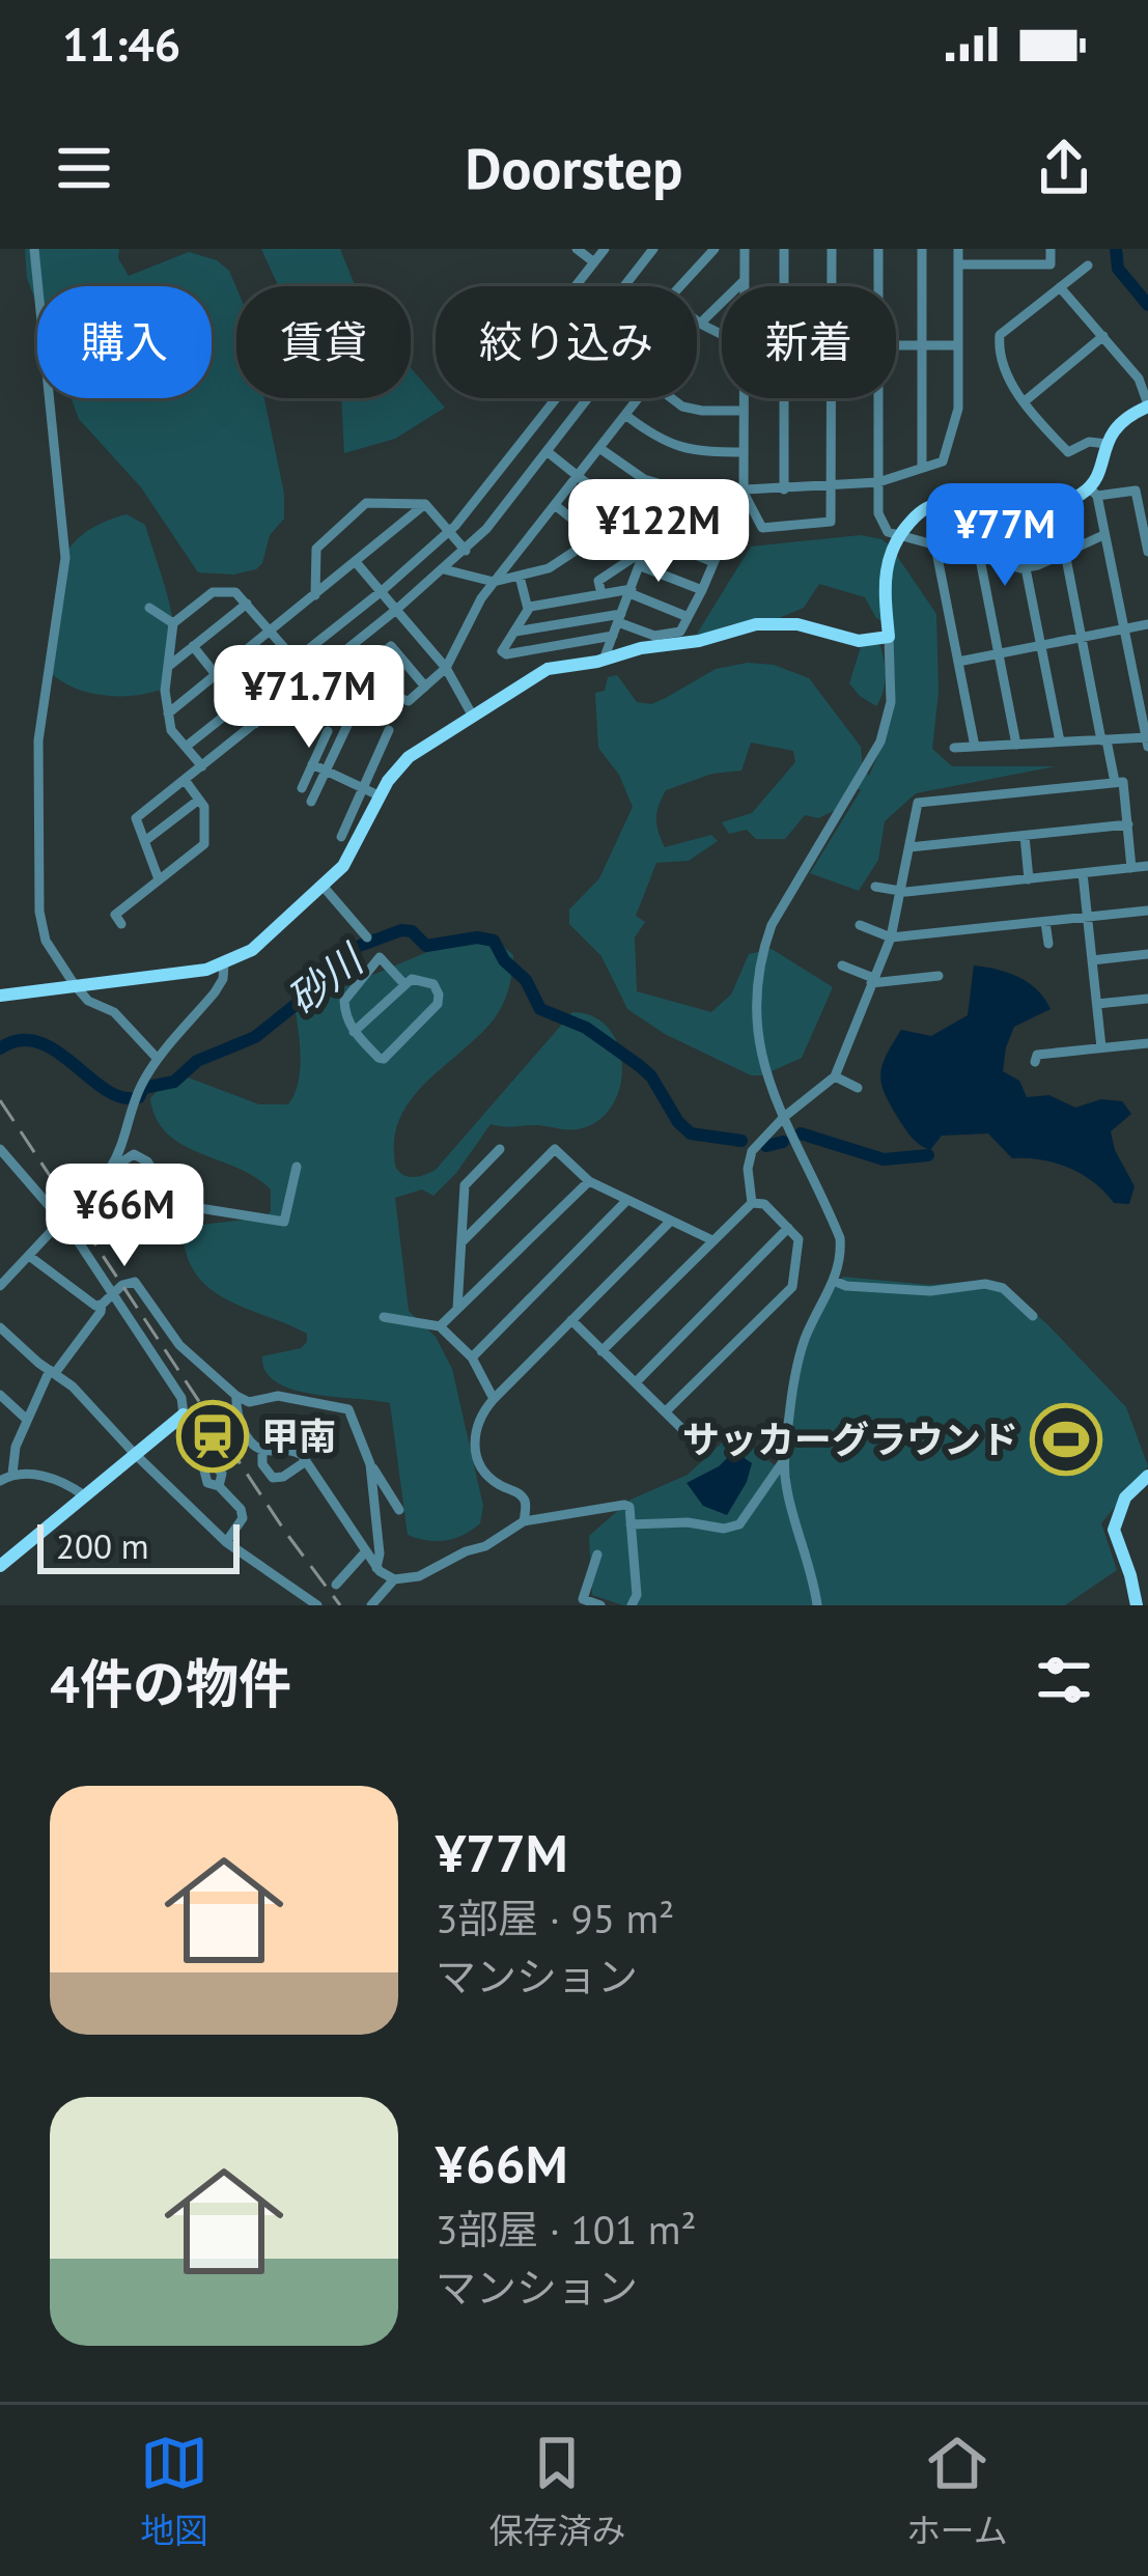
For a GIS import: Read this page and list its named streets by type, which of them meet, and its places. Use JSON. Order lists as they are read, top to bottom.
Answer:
{
  "water": ["砂川"],
  "places": {
    "station": ["甲南"],
    "sports": ["サッカーグラウンド"]
  },
  "scale_bar": "200 m",
  "page": {
    "status": "11:46",
    "header": "Doorstep",
    "chip": [
      "購入",
      "賃貸",
      "絞り込み",
      "新着"
    ],
    "price": [
      "¥122M",
      "¥77M",
      "¥71.7M",
      "¥66M"
    ],
    "scale": "200 m",
    "heading": "4件の物件",
    "list": [
      {
        "name": "¥77M",
        "note": "3部屋 · 95 m² · マンション"
      },
      {
        "name": "¥66M",
        "note": "3部屋 · 101 m² · マンション"
      }
    ],
    "tabs": ["地図", "保存済み", "ホーム"]
  }
}
